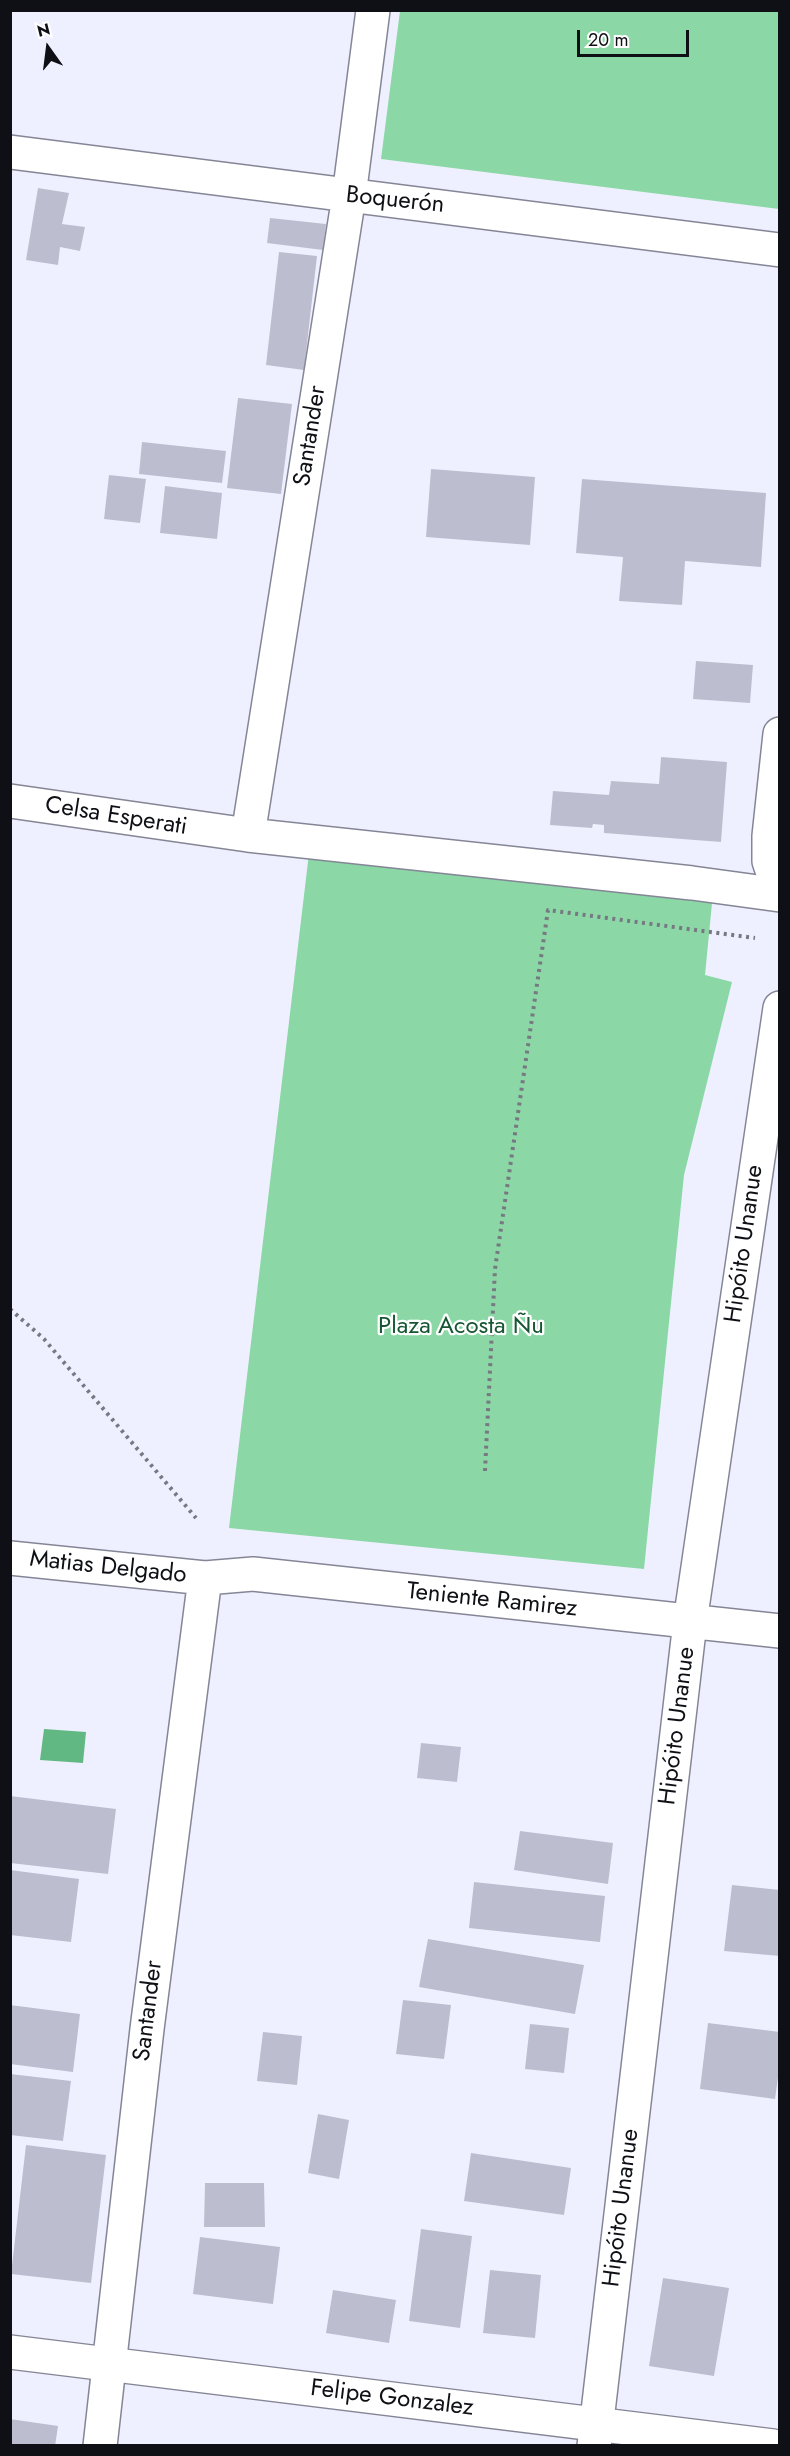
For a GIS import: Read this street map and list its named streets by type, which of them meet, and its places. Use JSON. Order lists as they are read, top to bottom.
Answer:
{
  "streets": {
    "street": [
      "Boquerón",
      "Santander",
      "Celsa Esperati",
      "Hipóito Unanue",
      "Matias Delgado",
      "Teniente Ramirez",
      "Felipe Gonzalez"
    ]
  },
  "crossings": [
    ["Boquerón", "Santander"],
    ["Santander", "Celsa Esperati"],
    ["Santander", "Matias Delgado"],
    ["Santander", "Teniente Ramirez"],
    ["Santander", "Felipe Gonzalez"],
    ["Hipóito Unanue", "Teniente Ramirez"],
    ["Hipóito Unanue", "Felipe Gonzalez"],
    ["Matias Delgado", "Teniente Ramirez"]
  ],
  "parks": ["Plaza Acosta Ñu"],
  "scale_bar": "20 m",
  "north": "top"
}
